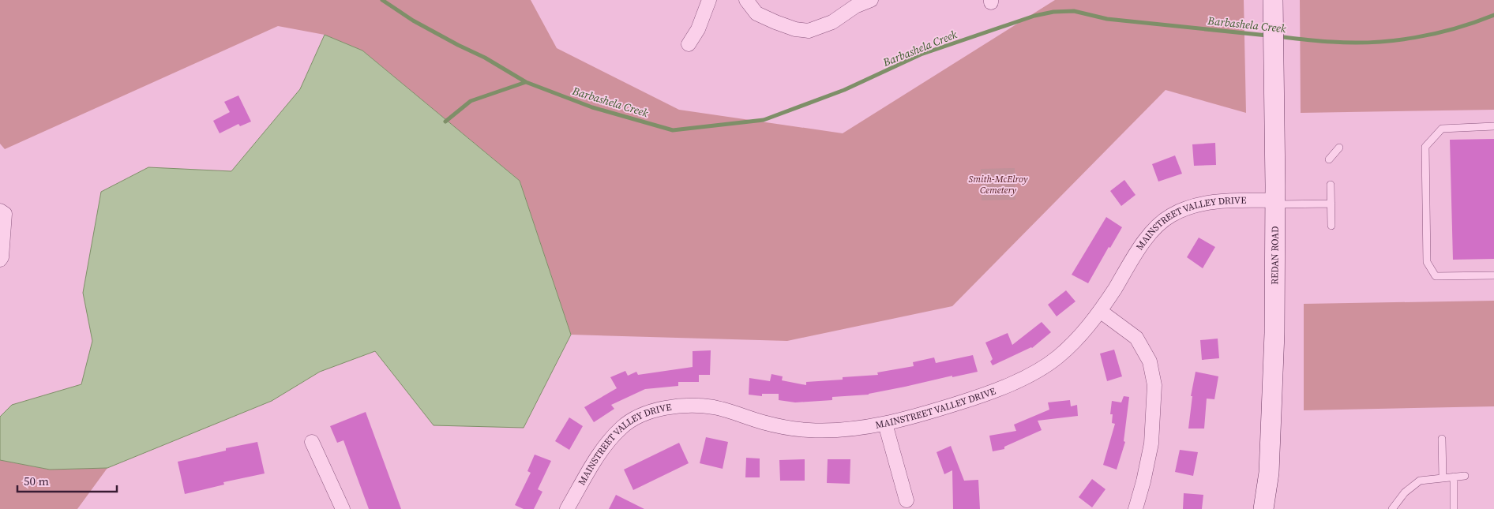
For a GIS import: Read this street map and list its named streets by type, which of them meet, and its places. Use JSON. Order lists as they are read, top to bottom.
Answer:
{
  "streets": {
    "main road": ["REDAN ROAD"],
    "street": ["MAINSTREET VALLEY DRIVE"]
  },
  "crossings": [
    ["MAINSTREET VALLEY DRIVE", "REDAN ROAD"]
  ],
  "water": ["Barbashela Creek"],
  "parks": ["Smith-McElroy Cemetery"],
  "scale_bar": "50 m"
}
